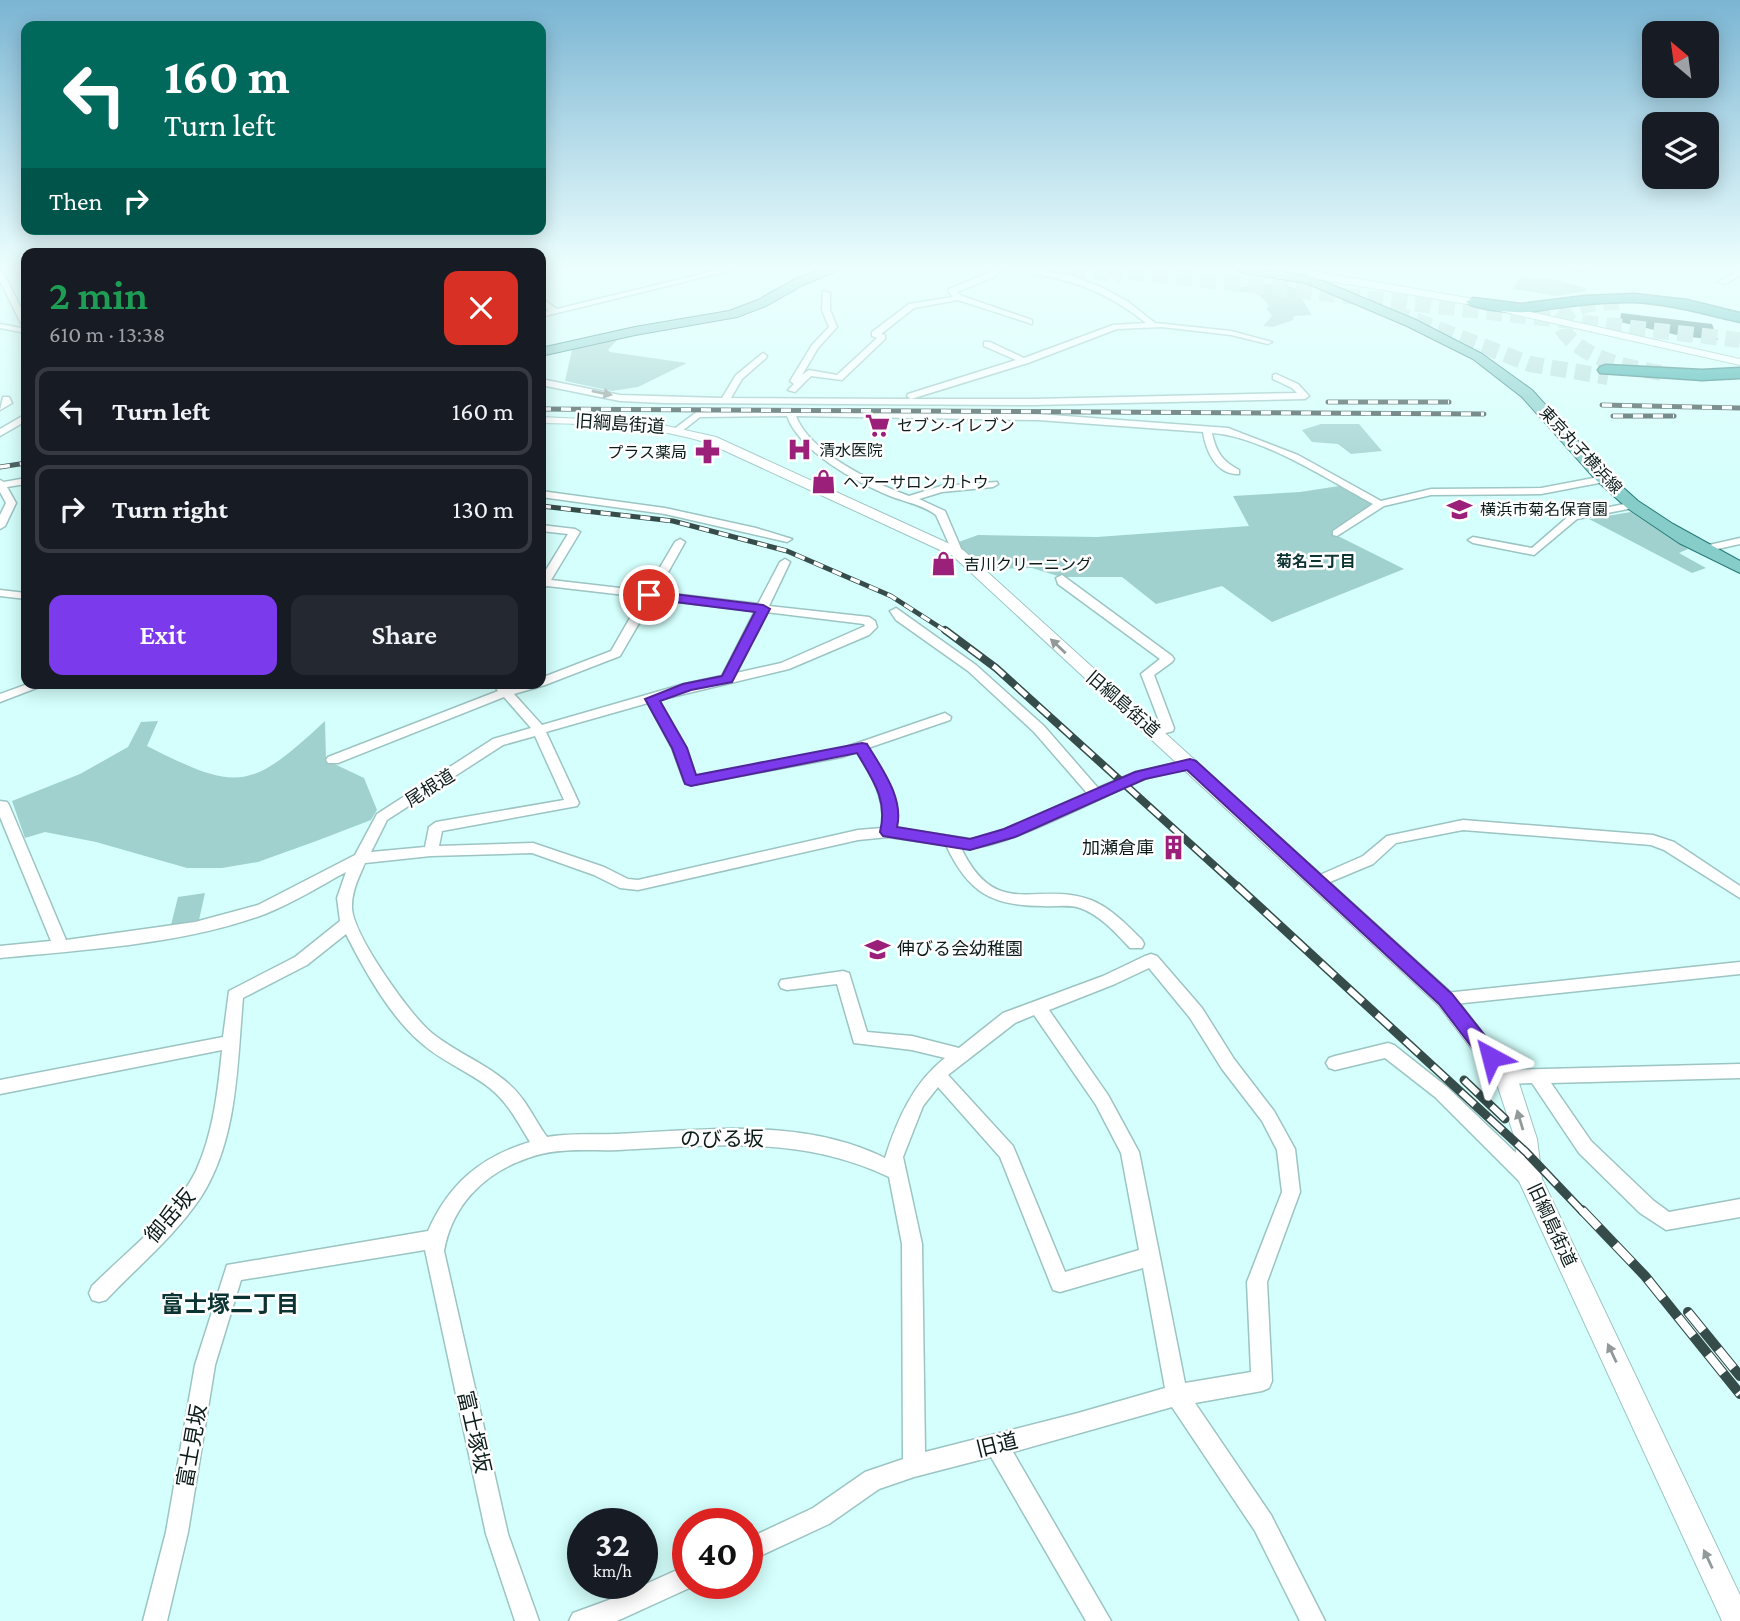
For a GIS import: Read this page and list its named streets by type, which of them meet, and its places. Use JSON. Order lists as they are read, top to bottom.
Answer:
{
  "streets": {
    "main road": ["東京丸子横浜線"],
    "street": [
      "旧綱島街道",
      "尾根道",
      "のびる坂",
      "御岳坂",
      "富士塚坂",
      "旧道",
      "富士見坂"
    ]
  },
  "crossings": [
    ["尾根道", "御岳坂"],
    ["富士塚坂", "富士見坂"]
  ],
  "districts": ["菊名三丁目", "富士塚二丁目"],
  "places": {
    "supermarket": ["セブン-イレブン"],
    "hospital": ["清水医院"],
    "pharmacy": ["プラス薬局"],
    "shop": ["ヘアーサロン カトウ", "吉川クリーニング"],
    "school or university": ["横浜市菊名保育園", "伸びる会幼稚園"],
    "building": ["加瀬倉庫"]
  },
  "north": "top left",
  "page": {
    "turn": ["160 m", "Turn left"],
    "then": "Then",
    "heading": ["2 min", "610 m · 13:38"],
    "list": [
      {
        "name": "Turn left",
        "value": "160 m"
      },
      {
        "name": "Turn right",
        "value": "130 m"
      }
    ],
    "buttons": ["Exit", "Share"],
    "speed": "32 km/h",
    "limit": "40"
  }
}
